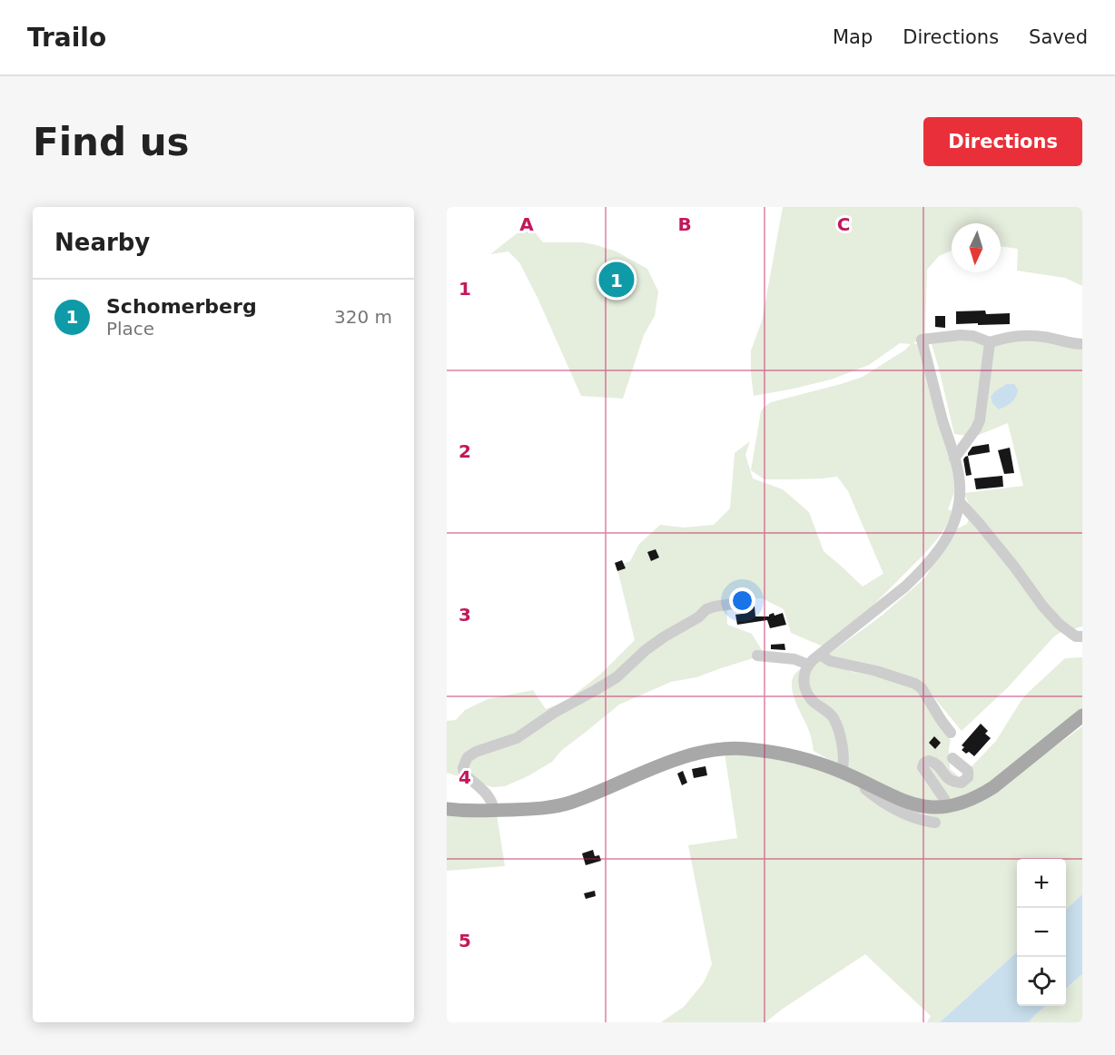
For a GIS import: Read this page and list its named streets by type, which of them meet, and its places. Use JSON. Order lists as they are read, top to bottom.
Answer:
{
  "north": "bottom",
  "page": {
    "header": "Trailo",
    "nav": ["Map", "Directions", "Saved"],
    "buttons": "Directions",
    "title": "Find us",
    "heading": "Nearby",
    "pins": "1",
    "list": [
      {
        "mark": "1",
        "name": "Schomerberg",
        "note": "Place",
        "value": "320 m"
      }
    ],
    "map_buttons": ["+", "−"]
  },
  "grid": {
    "columns": ["A", "B", "C"],
    "rows": [
      "1",
      "2",
      "3",
      "4",
      "5"
    ]
  }
}
